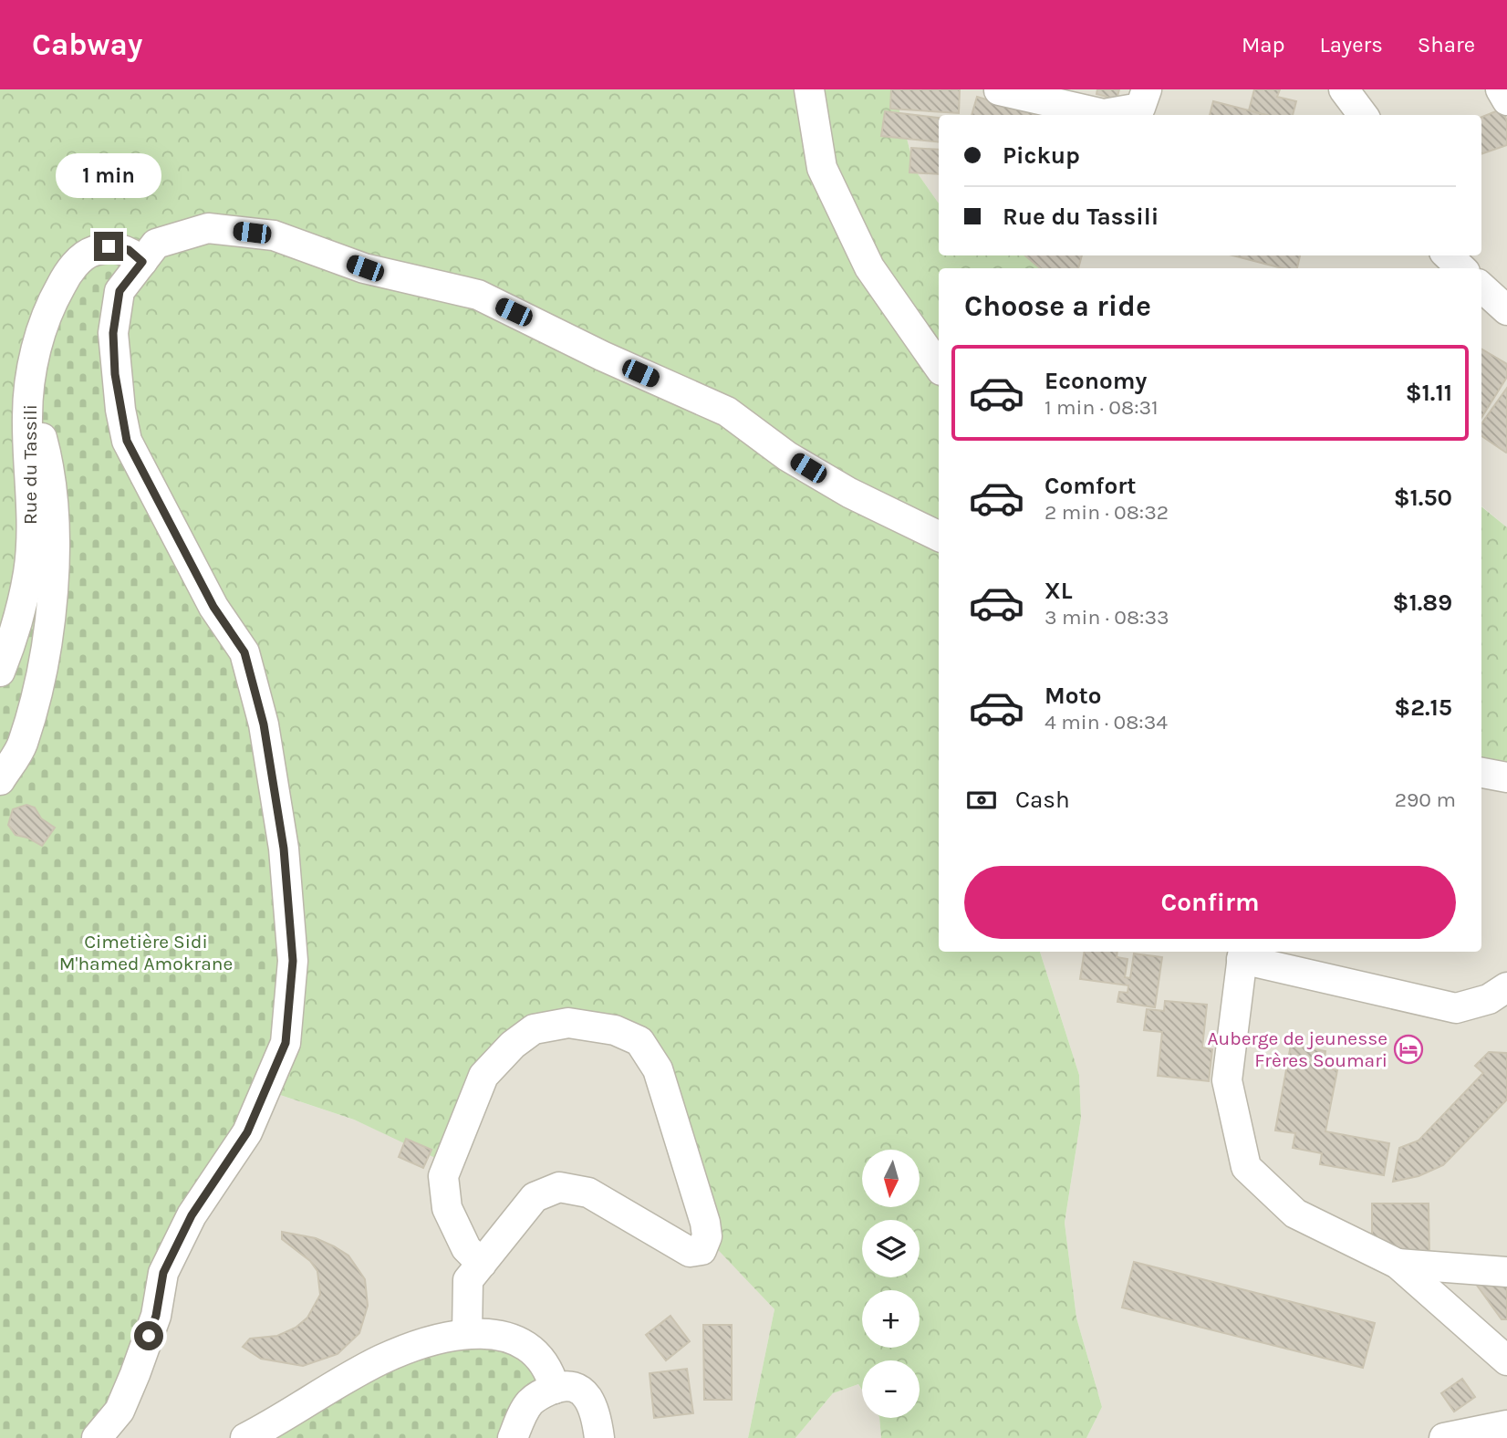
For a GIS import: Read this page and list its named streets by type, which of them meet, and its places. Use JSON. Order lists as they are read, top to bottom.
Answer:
{
  "streets": {
    "street": ["Rue du Tassili"]
  },
  "parks": ["Cimetière Sidi M'hamed Amokrane"],
  "places": {
    "hotel": ["Auberge de jeunesse Frères Soumari"]
  },
  "north": "bottom",
  "page": {
    "header": "Cabway",
    "nav": ["Map", "Layers", "Share"],
    "banner": ["Pickup", "Rue du Tassili"],
    "bubble": "1 min",
    "heading": "Choose a ride",
    "list": [
      {
        "name": "Economy",
        "note": "1 min · 08:31",
        "value": "$1.11"
      },
      {
        "name": "Comfort",
        "note": "2 min · 08:32",
        "value": "$1.50"
      },
      {
        "name": "XL",
        "note": "3 min · 08:33",
        "value": "$1.89"
      },
      {
        "name": "Moto",
        "note": "4 min · 08:34",
        "value": "$2.15"
      }
    ],
    "pay": ["Cash", "290 m"],
    "buttons": "Confirm",
    "map_buttons": ["+", "−"]
  }
}
